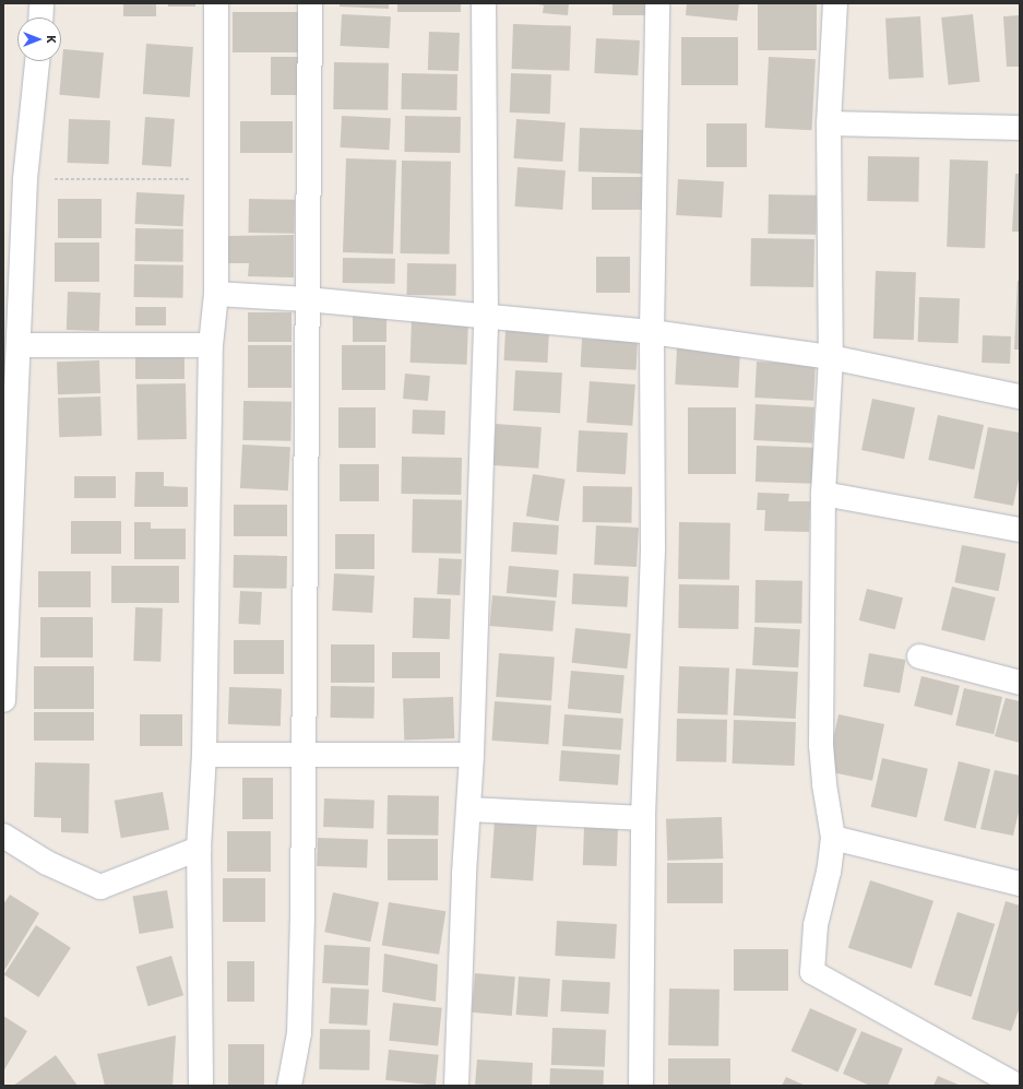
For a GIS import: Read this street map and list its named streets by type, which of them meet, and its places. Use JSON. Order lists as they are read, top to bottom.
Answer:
{
  "north": "right"
}
